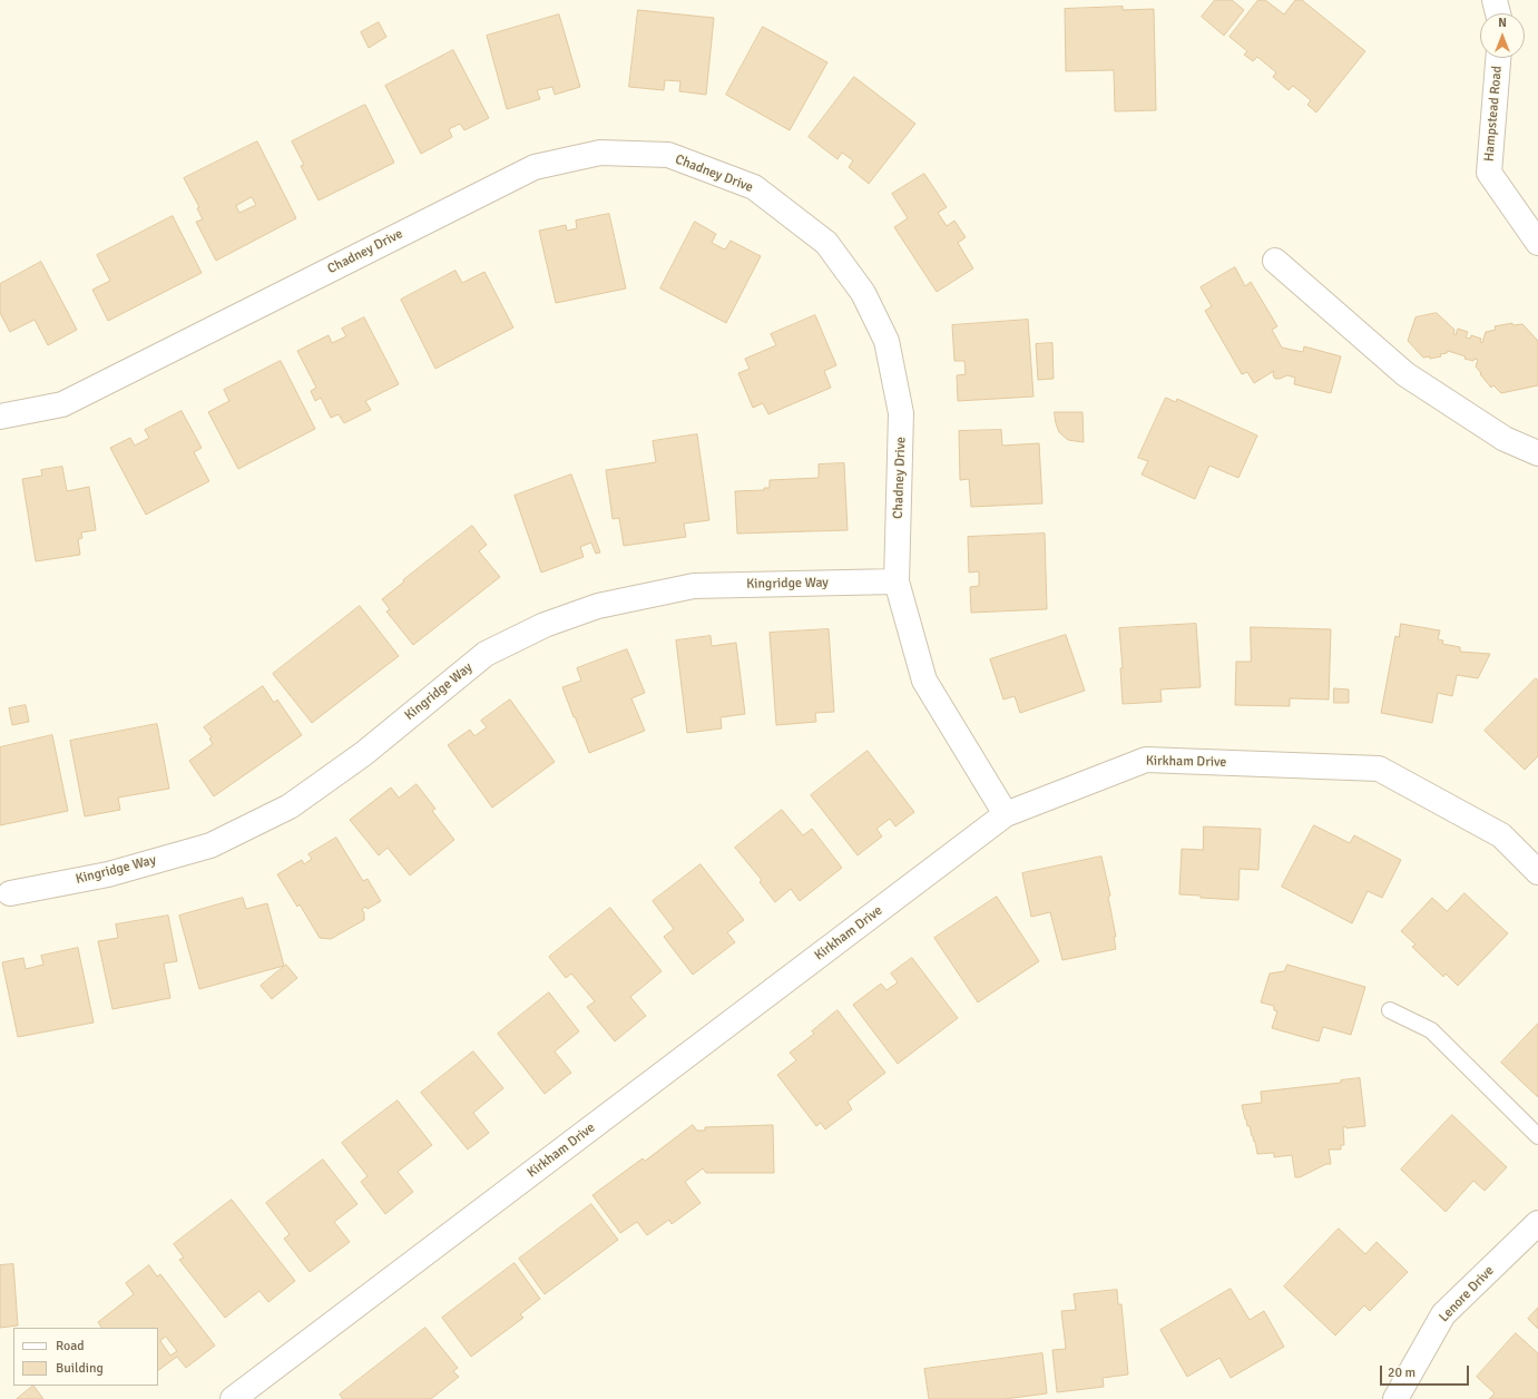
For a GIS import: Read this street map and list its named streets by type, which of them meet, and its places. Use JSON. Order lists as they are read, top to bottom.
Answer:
{
  "streets": {
    "street": [
      "Hampstead Road",
      "Chadney Drive",
      "Kingridge Way",
      "Kirkham Drive",
      "Lenore Drive"
    ]
  },
  "crossings": [
    ["Chadney Drive", "Kingridge Way"],
    ["Chadney Drive", "Kirkham Drive"]
  ],
  "legend": ["Road", "Building"],
  "scale_bar": "20 m",
  "north": "top"
}
